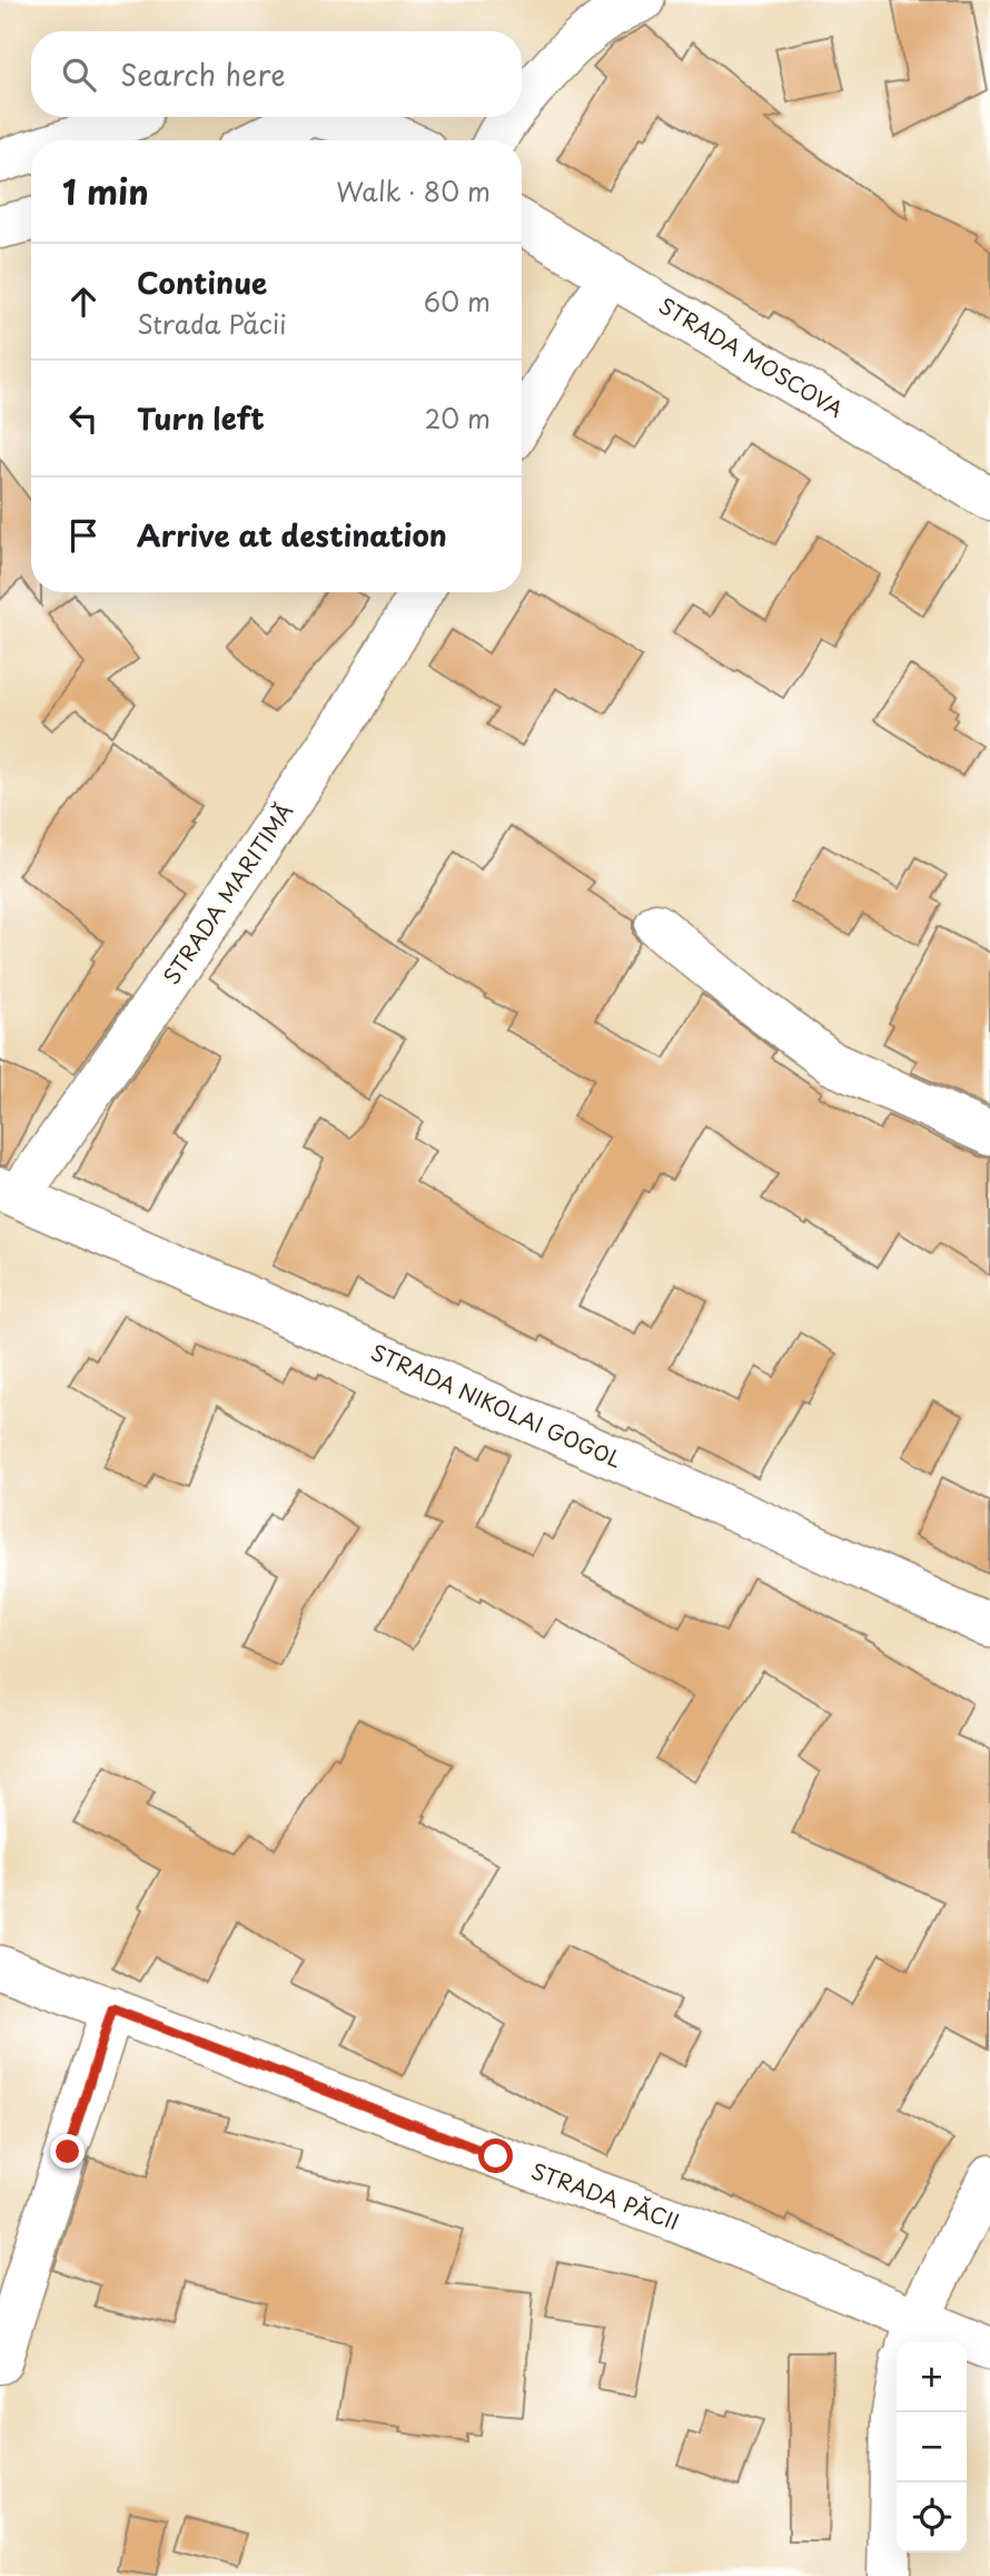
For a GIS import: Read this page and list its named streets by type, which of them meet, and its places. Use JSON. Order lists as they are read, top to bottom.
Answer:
{
  "streets": {
    "street": [
      "STRADA MOSCOVA",
      "STRADA MARITIMĂ",
      "STRADA NIKOLAI GOGOL",
      "STRADA PĂCII"
    ]
  },
  "crossings": [
    ["STRADA MARITIMĂ", "STRADA NIKOLAI GOGOL"]
  ],
  "page": {
    "search": "Search here",
    "heading": ["1 min", "Walk · 80 m"],
    "list": [
      ["Continue", "Strada Păcii", "60 m"],
      ["Turn left", "20 m"],
      "Arrive at destination"
    ],
    "map_buttons": ["+", "−"]
  }
}
